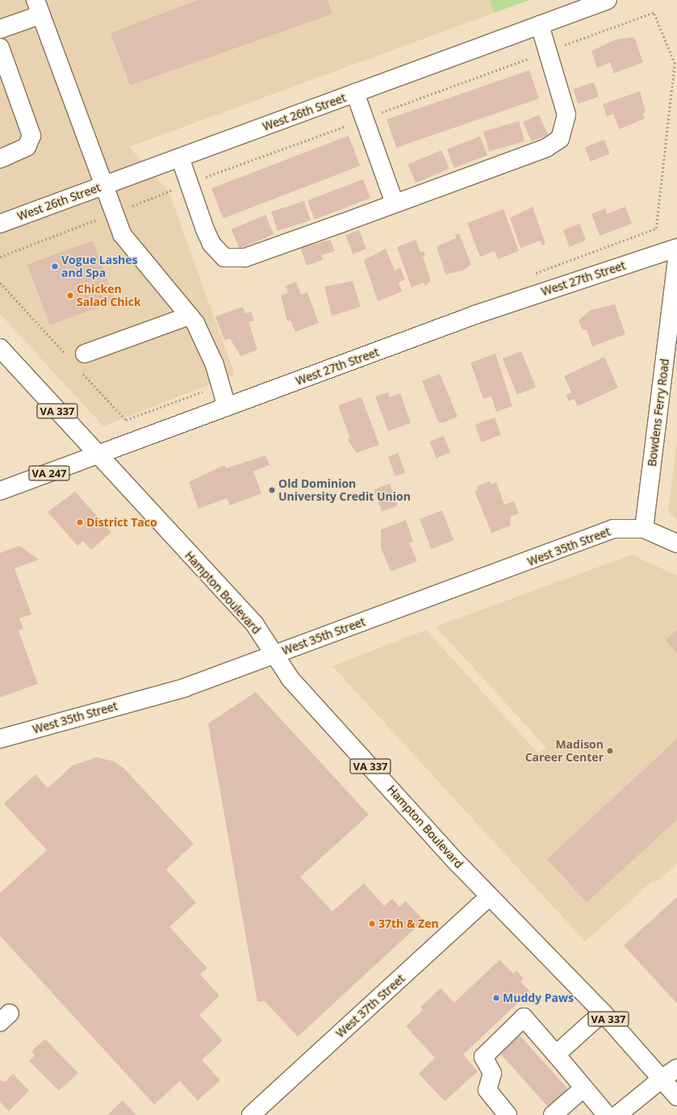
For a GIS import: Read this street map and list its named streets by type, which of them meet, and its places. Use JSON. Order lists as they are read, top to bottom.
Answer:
{
  "streets": {
    "street": [
      "West 26th Street",
      "West 27th Street",
      "VA 337",
      "Bowdens Ferry Road",
      "VA 247",
      "West 35th Street",
      "Hampton Boulevard",
      "West 37th Street"
    ]
  },
  "crossings": [
    ["West 27th Street", "Hampton Boulevard"],
    ["Bowdens Ferry Road", "West 35th Street"],
    ["West 35th Street", "Hampton Boulevard"],
    ["Hampton Boulevard", "West 37th Street"]
  ],
  "places": [
    "Vogue Lashes and Spa",
    "Chicken Salad Chick",
    "Old Dominion University Credit Union",
    "District Taco",
    "Madison Career Center",
    "37th & Zen",
    "Muddy Paws"
  ]
}
